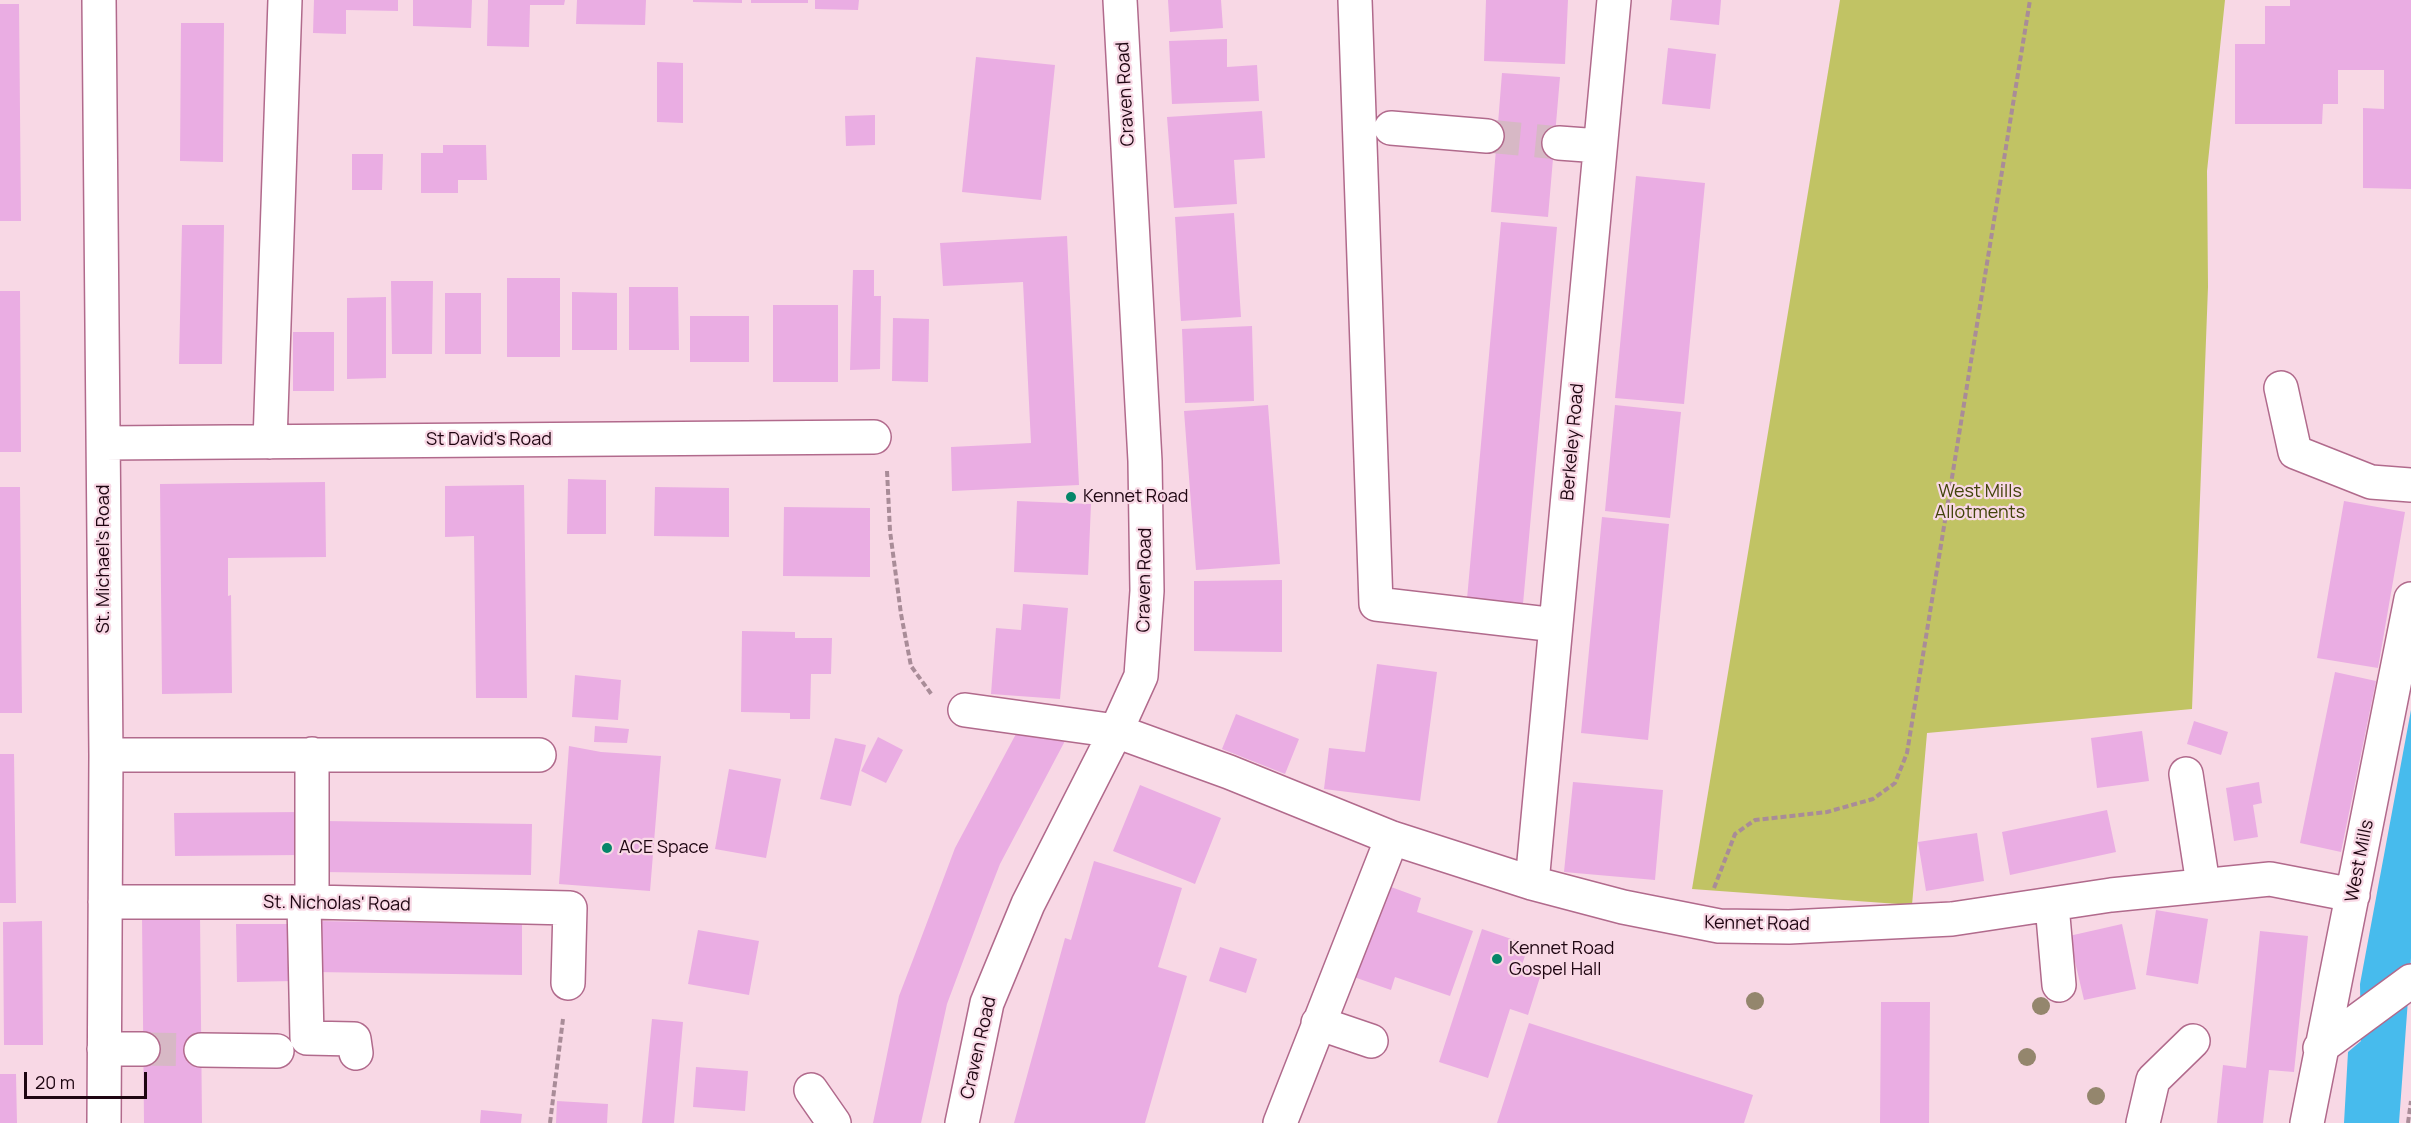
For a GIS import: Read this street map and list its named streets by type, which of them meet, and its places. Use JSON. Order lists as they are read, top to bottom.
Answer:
{
  "streets": {
    "street": [
      "Craven Road",
      "St David's Road",
      "Berkeley Road",
      "St. Michael's Road",
      "West Mills",
      "St. Nicholas' Road",
      "Kennet Road"
    ]
  },
  "crossings": [
    ["Craven Road", "Kennet Road"],
    ["St David's Road", "St. Michael's Road"],
    ["Berkeley Road", "Kennet Road"],
    ["St. Michael's Road", "St. Nicholas' Road"],
    ["West Mills", "Kennet Road"]
  ],
  "parks": ["West Mills Allotments"],
  "places": ["Kennet Road", "ACE Space", "Kennet Road Gospel Hall"],
  "scale_bar": "20 m"
}
